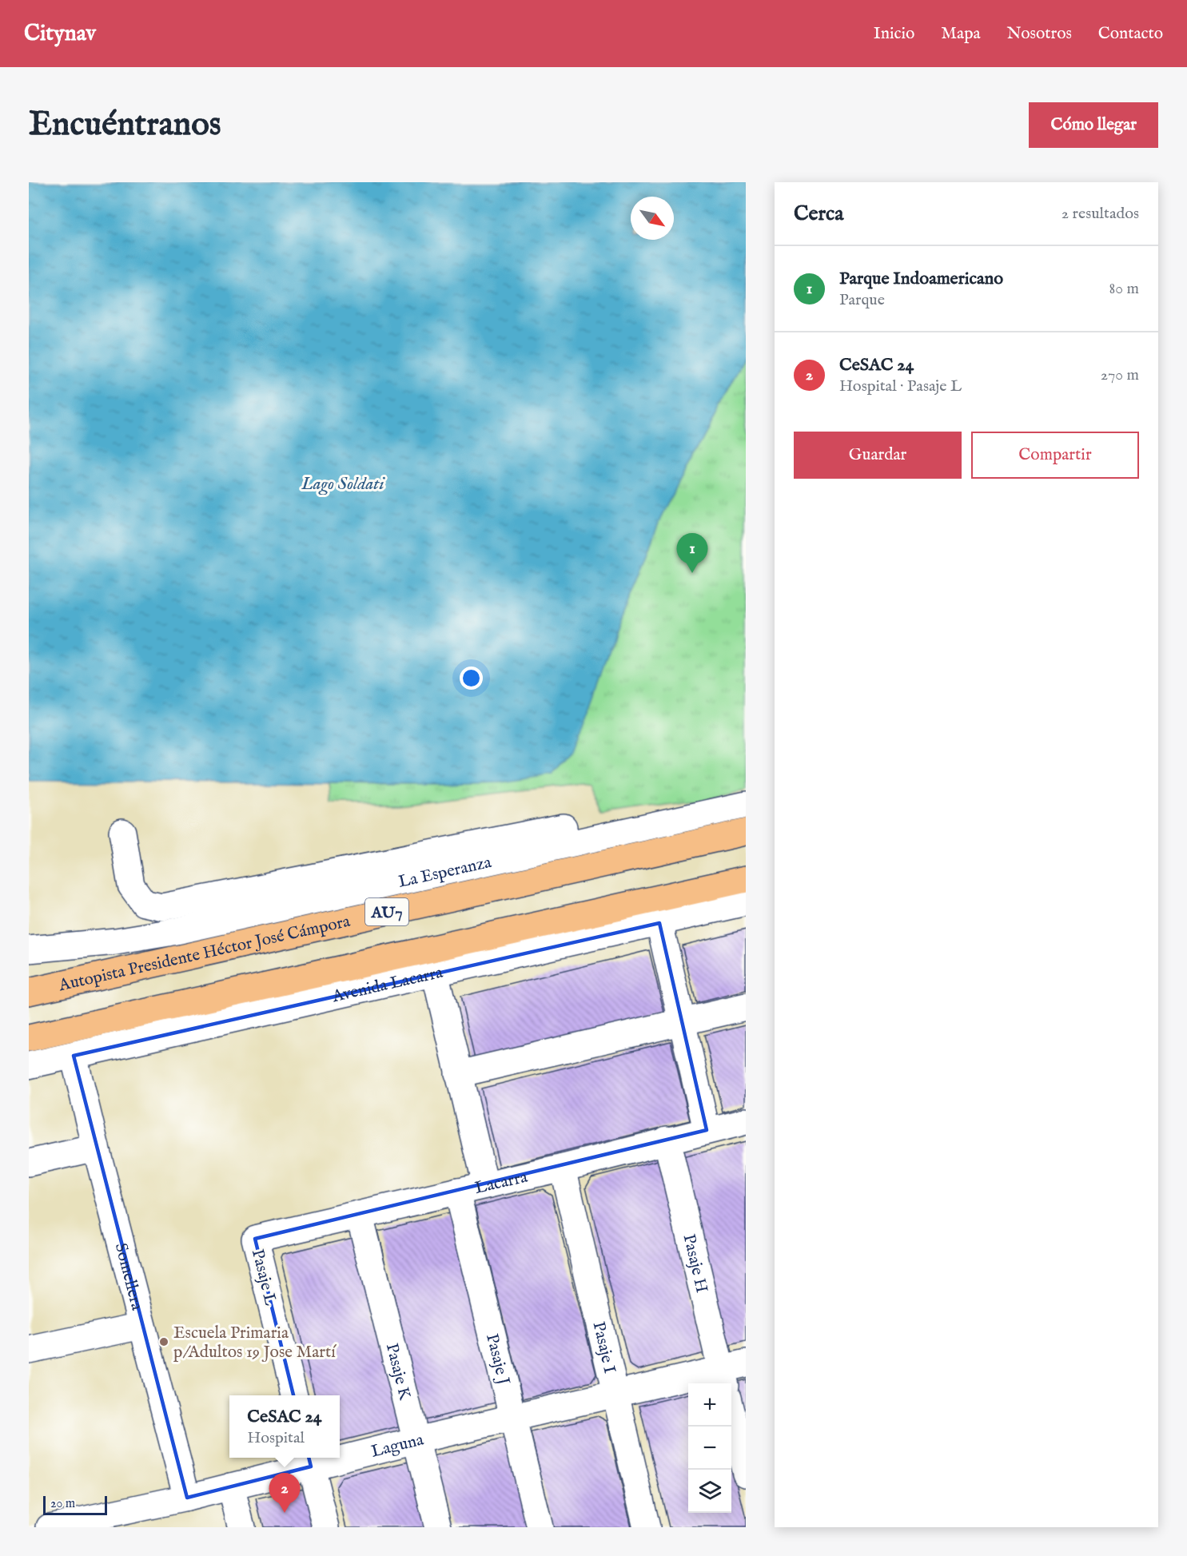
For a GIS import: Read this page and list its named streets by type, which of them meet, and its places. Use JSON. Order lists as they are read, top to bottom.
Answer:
{
  "streets": {
    "highway": ["AU7", "Autopista Presidente Héctor José Cámpora"],
    "street": [
      "La Esperanza",
      "Avenida Lacarra",
      "Lacarra",
      "Pasaje H",
      "Somellera",
      "Pasaje L",
      "Pasaje I",
      "Pasaje J",
      "Pasaje K",
      "Laguna"
    ]
  },
  "crossings": [
    ["Avenida Lacarra", "Somellera"],
    ["Lacarra", "Pasaje H"],
    ["Lacarra", "Pasaje L"],
    ["Lacarra", "Pasaje I"],
    ["Lacarra", "Pasaje J"],
    ["Lacarra", "Pasaje K"],
    ["Pasaje H", "Laguna"],
    ["Somellera", "Laguna"],
    ["Pasaje I", "Laguna"],
    ["Pasaje J", "Laguna"],
    ["Pasaje K", "Laguna"]
  ],
  "water": ["Lago Soldati"],
  "places": ["Escuela Primaria p/Adultos 19 Jose Martí"],
  "scale_bar": "20 m",
  "north": "bottom right",
  "page": {
    "header": "Citynav",
    "nav": [
      "Inicio",
      "Mapa",
      "Nosotros",
      "Contacto"
    ],
    "buttons": [
      "Cómo llegar",
      ["Guardar", "Compartir"]
    ],
    "title": "Encuéntranos",
    "heading": ["Cerca", "2 resultados"],
    "list": [
      {
        "mark": "1",
        "name": "Parque Indoamericano",
        "note": "Parque",
        "value": "80 m"
      },
      {
        "mark": "2",
        "name": "CeSAC 24",
        "note": "Hospital · Pasaje L",
        "value": "270 m"
      }
    ],
    "pins": ["1", "2"],
    "map_buttons": ["+", "−"],
    "popup": ["CeSAC 24", "Hospital"],
    "scale": "20 m"
  }
}
